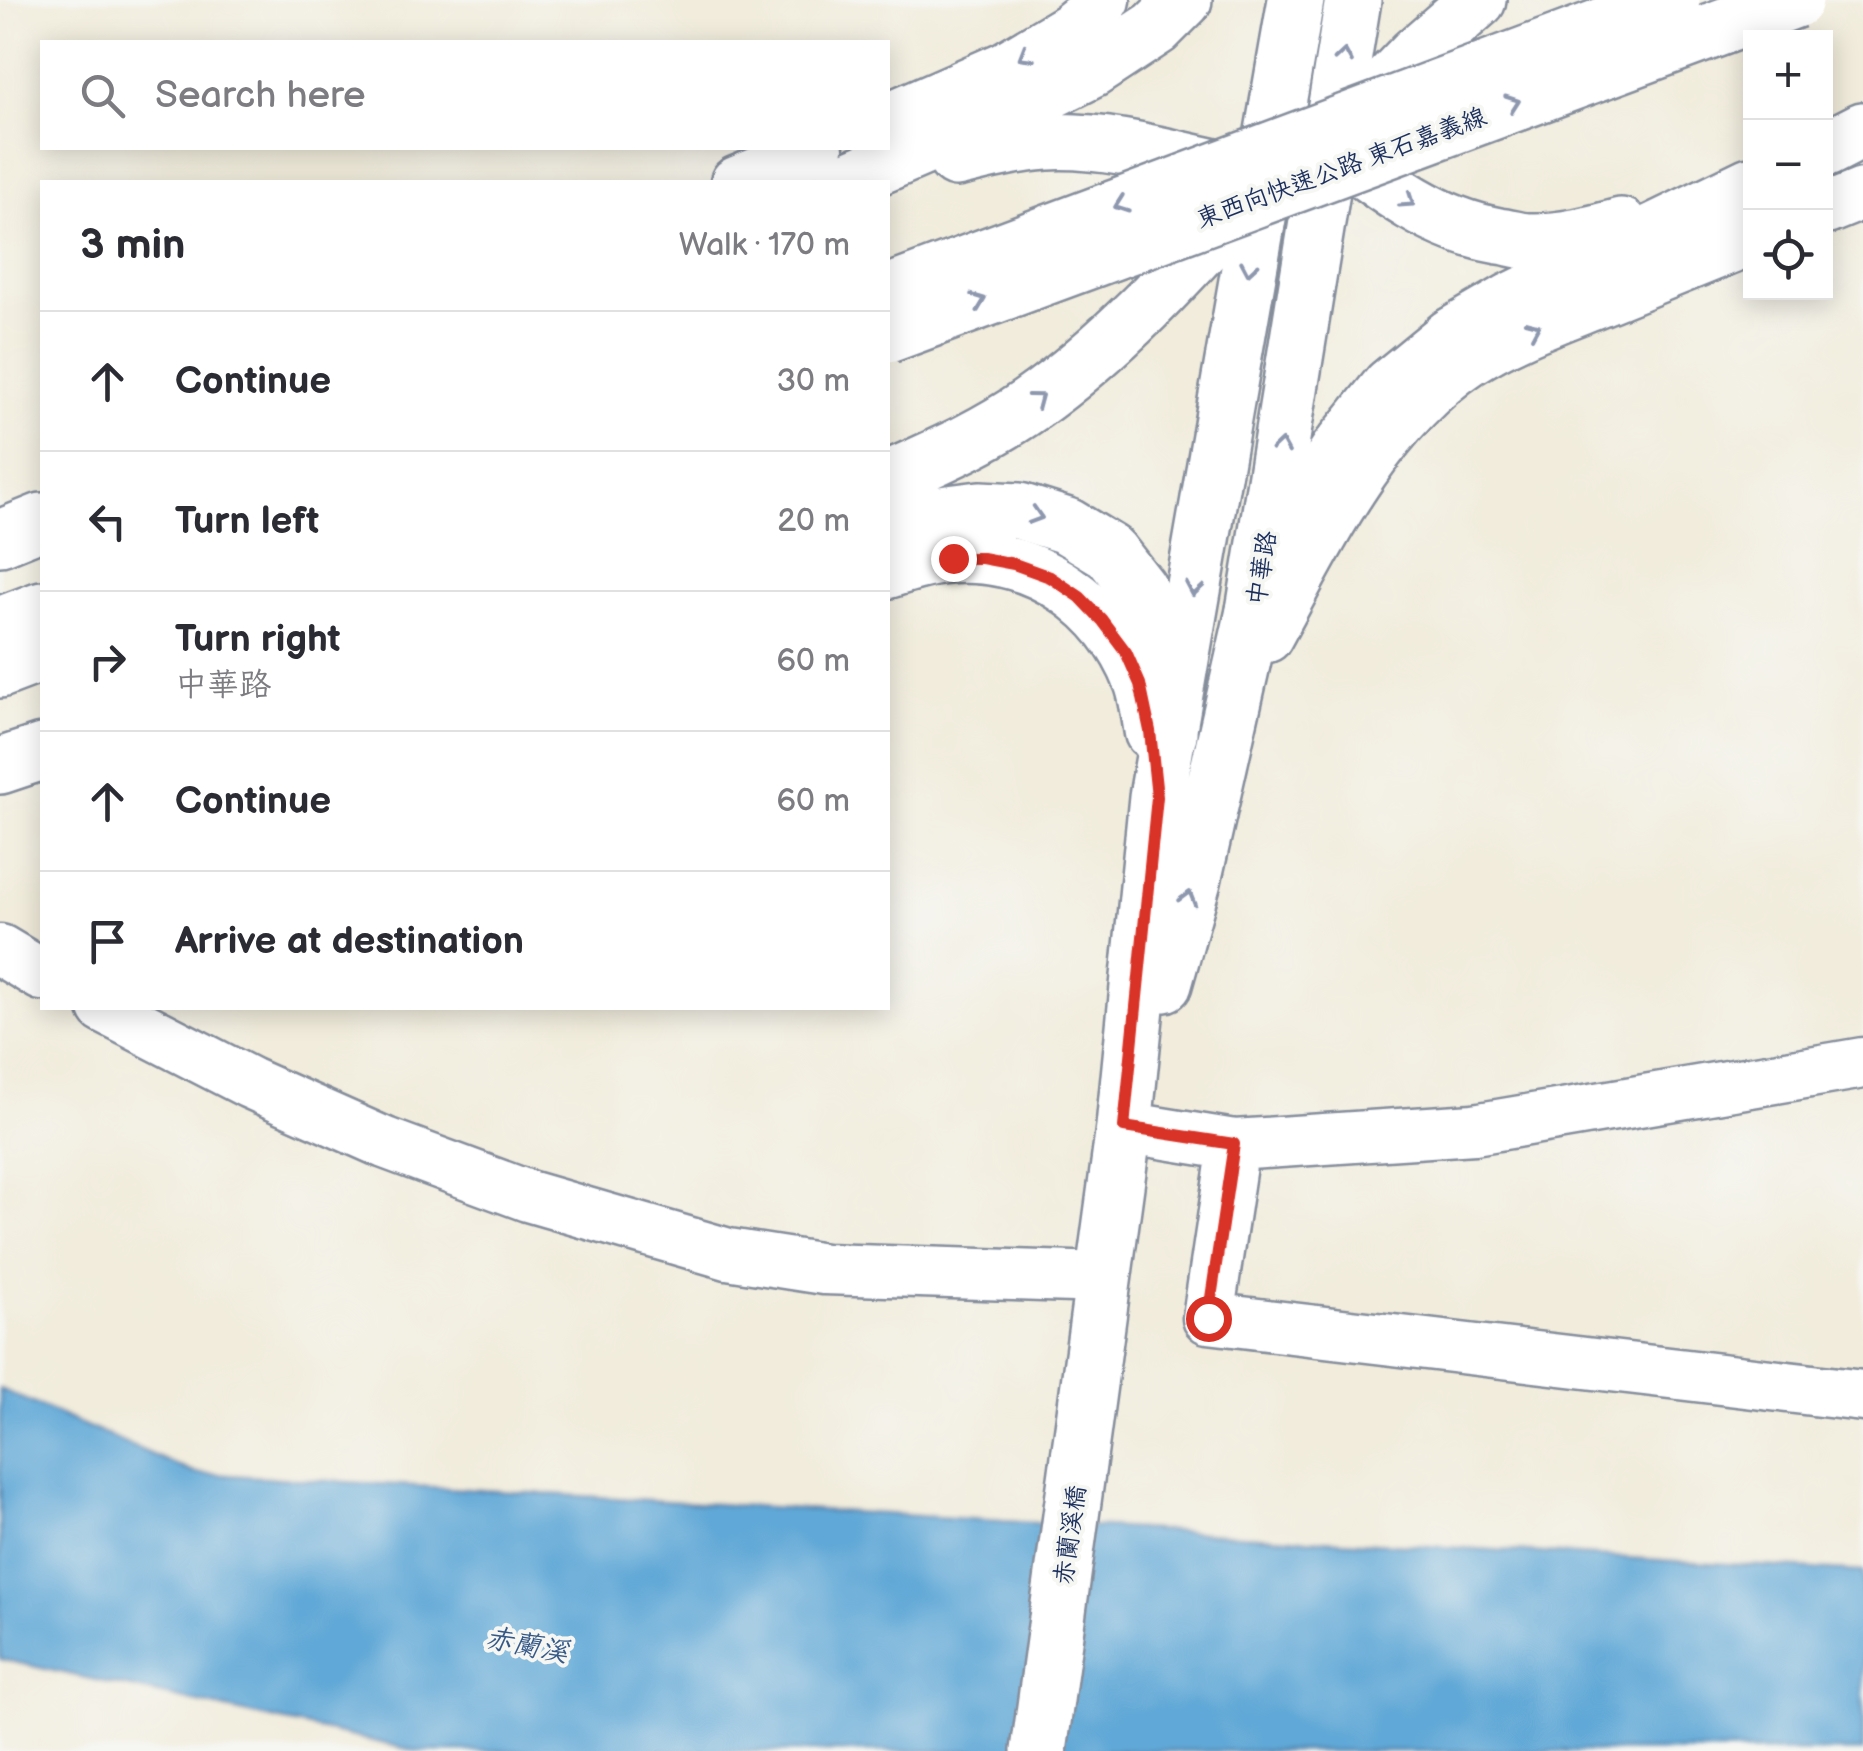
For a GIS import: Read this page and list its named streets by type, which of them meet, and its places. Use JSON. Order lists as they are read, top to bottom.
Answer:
{
  "streets": {
    "main road": ["東西向快速公路 東石嘉義線", "中華路", "赤蘭溪橋"]
  },
  "crossings": [
    ["中華路", "赤蘭溪橋"]
  ],
  "water": ["赤蘭溪"],
  "page": {
    "map_buttons": ["+", "−"],
    "search": "Search here",
    "heading": ["3 min", "Walk · 170 m"],
    "list": [
      ["Continue", "30 m"],
      ["Turn left", "20 m"],
      ["Turn right", "中華路", "60 m"],
      ["Continue", "60 m"],
      "Arrive at destination"
    ]
  }
}
